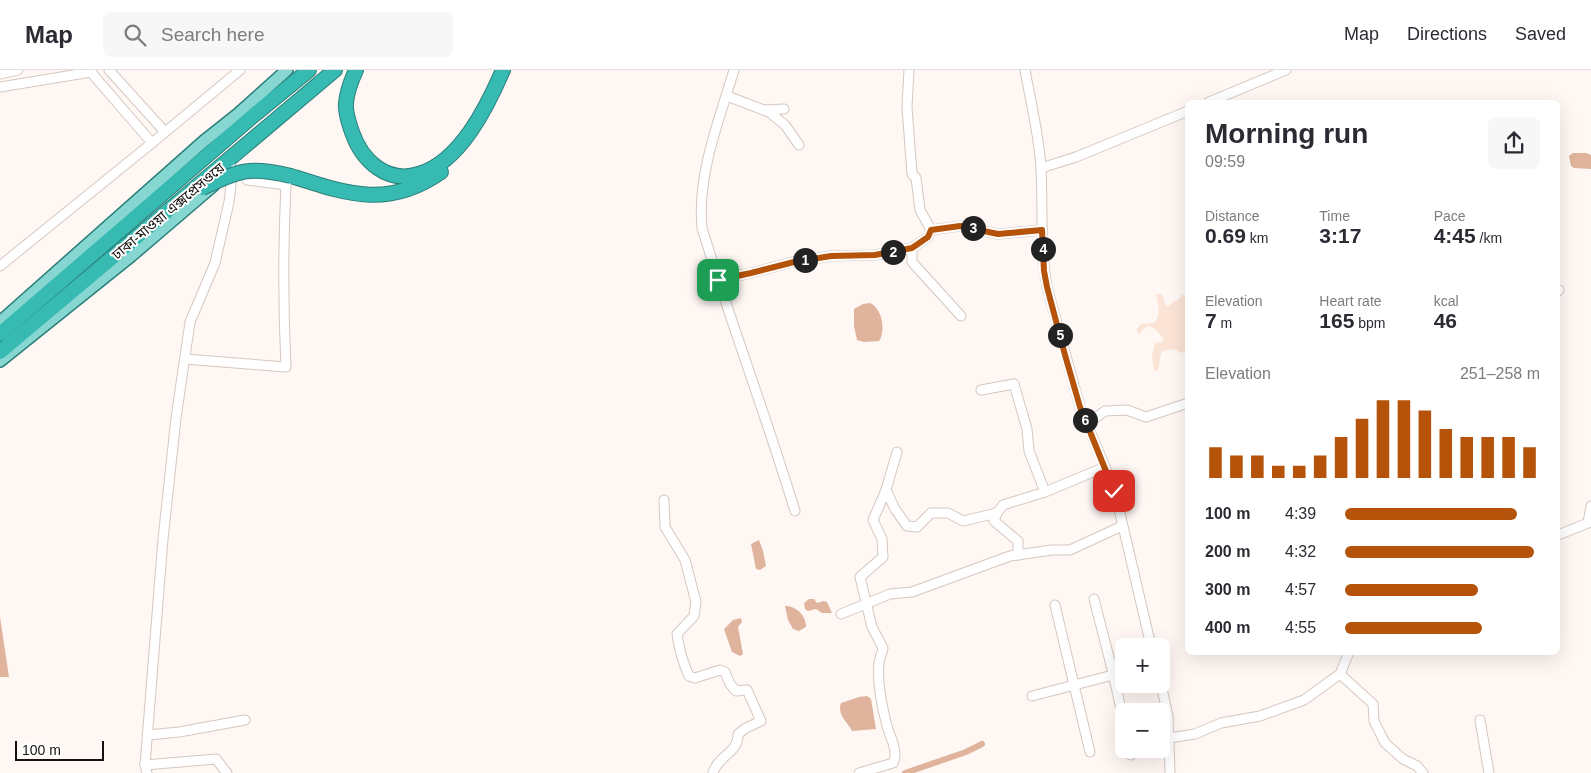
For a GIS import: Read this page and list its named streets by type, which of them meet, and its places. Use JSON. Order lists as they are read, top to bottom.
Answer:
{
  "streets": {
    "highway": ["ঢাকা-মাওয়া এক্সপ্রেসওয়ে"]
  },
  "scale_bar": "100 m",
  "page": {
    "header": "Map",
    "search": "Search here",
    "nav": ["Map", "Directions", "Saved"],
    "heading": ["Morning run", "09:59"],
    "stats": [
      ["Distance", "0.69 km"],
      ["Time", "3:17"],
      ["Pace", "4:45 /km"],
      ["Elevation", "7 m"],
      ["Heart rate", "165 bpm"],
      ["kcal", "46"]
    ],
    "pins": [
      "3",
      "4",
      "2",
      "1",
      "5",
      "6"
    ],
    "chart": ["Elevation", "251–258 m"],
    "list": [
      {
        "name": "100 m",
        "note": "4:39"
      },
      {
        "name": "200 m",
        "note": "4:32"
      },
      {
        "name": "300 m",
        "note": "4:57"
      },
      {
        "name": "400 m",
        "note": "4:55"
      }
    ],
    "map_buttons": ["+", "−"],
    "scale": "100 m"
  }
}
